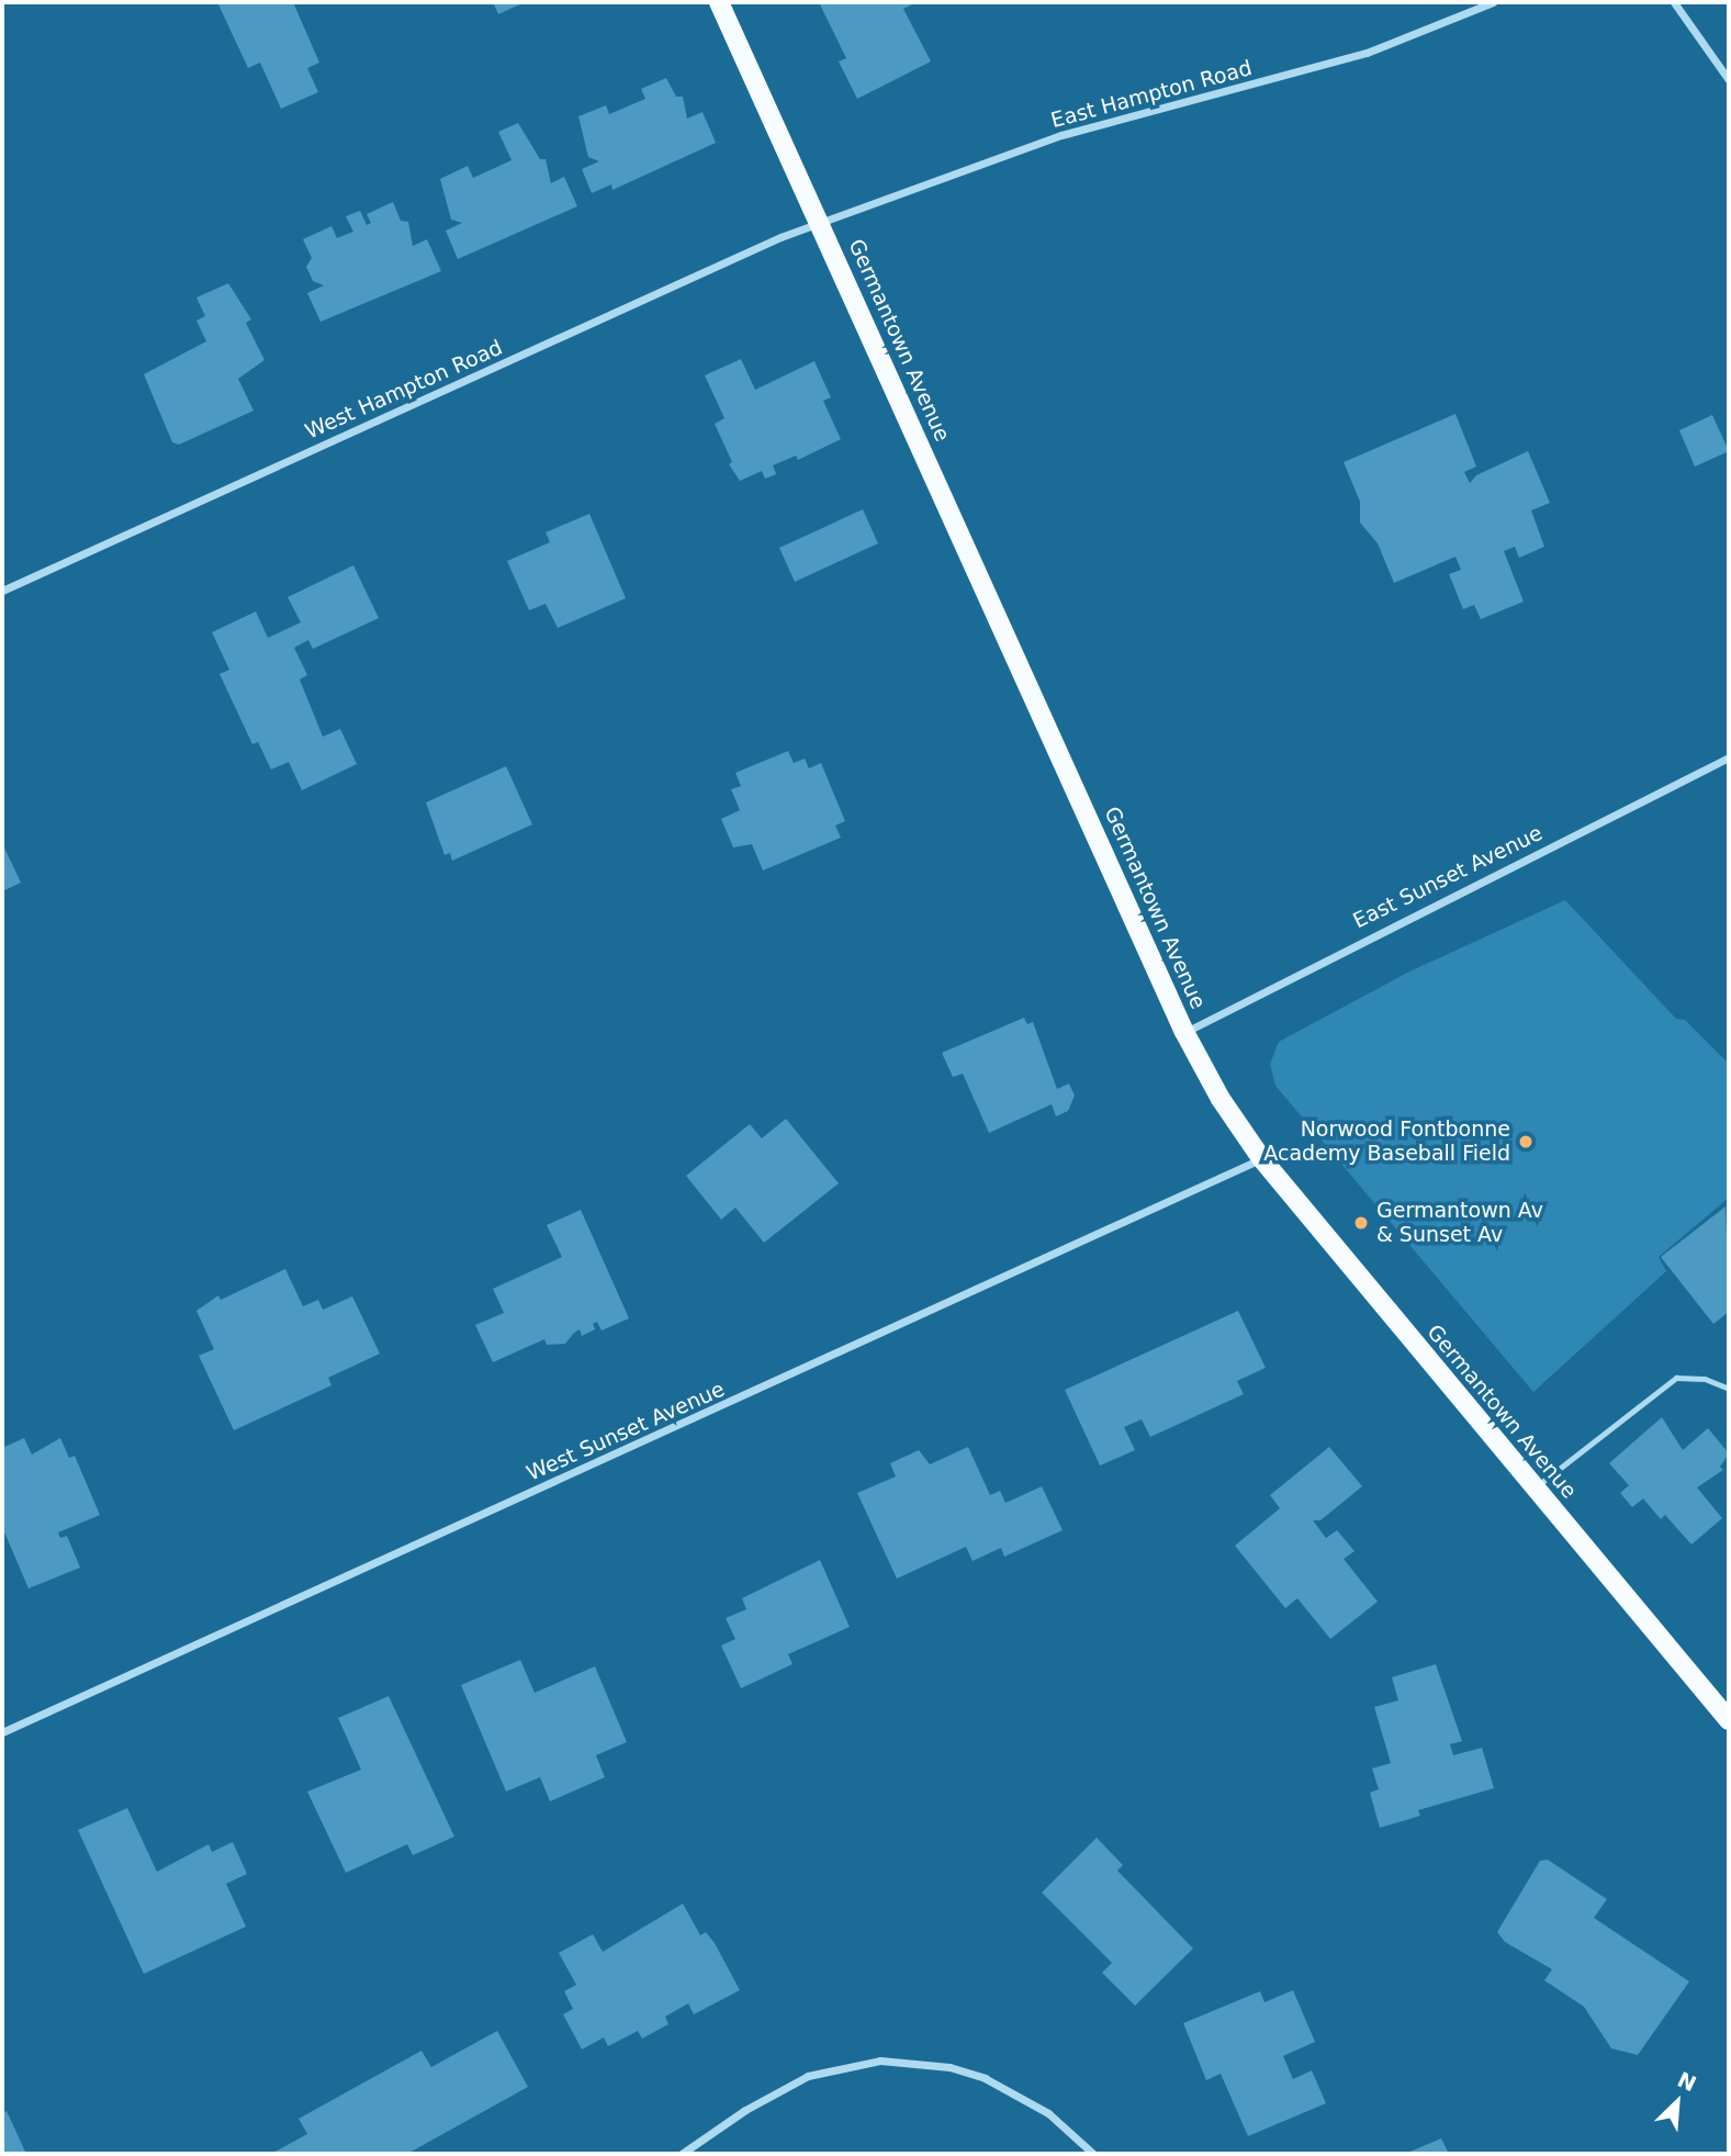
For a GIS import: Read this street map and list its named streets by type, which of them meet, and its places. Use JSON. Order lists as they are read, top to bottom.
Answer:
{
  "streets": {
    "main road": ["Germantown Avenue"],
    "street": [
      "East Hampton Road",
      "West Hampton Road",
      "East Sunset Avenue",
      "West Sunset Avenue"
    ]
  },
  "crossings": [
    ["East Hampton Road", "Germantown Avenue"],
    ["East Hampton Road", "West Hampton Road"],
    ["Germantown Avenue", "West Hampton Road"],
    ["Germantown Avenue", "East Sunset Avenue"],
    ["Germantown Avenue", "West Sunset Avenue"]
  ],
  "places": ["Norwood Fontbonne Academy Baseball Field", "Germantown Av & Sunset Av"],
  "north": "top right"
}
